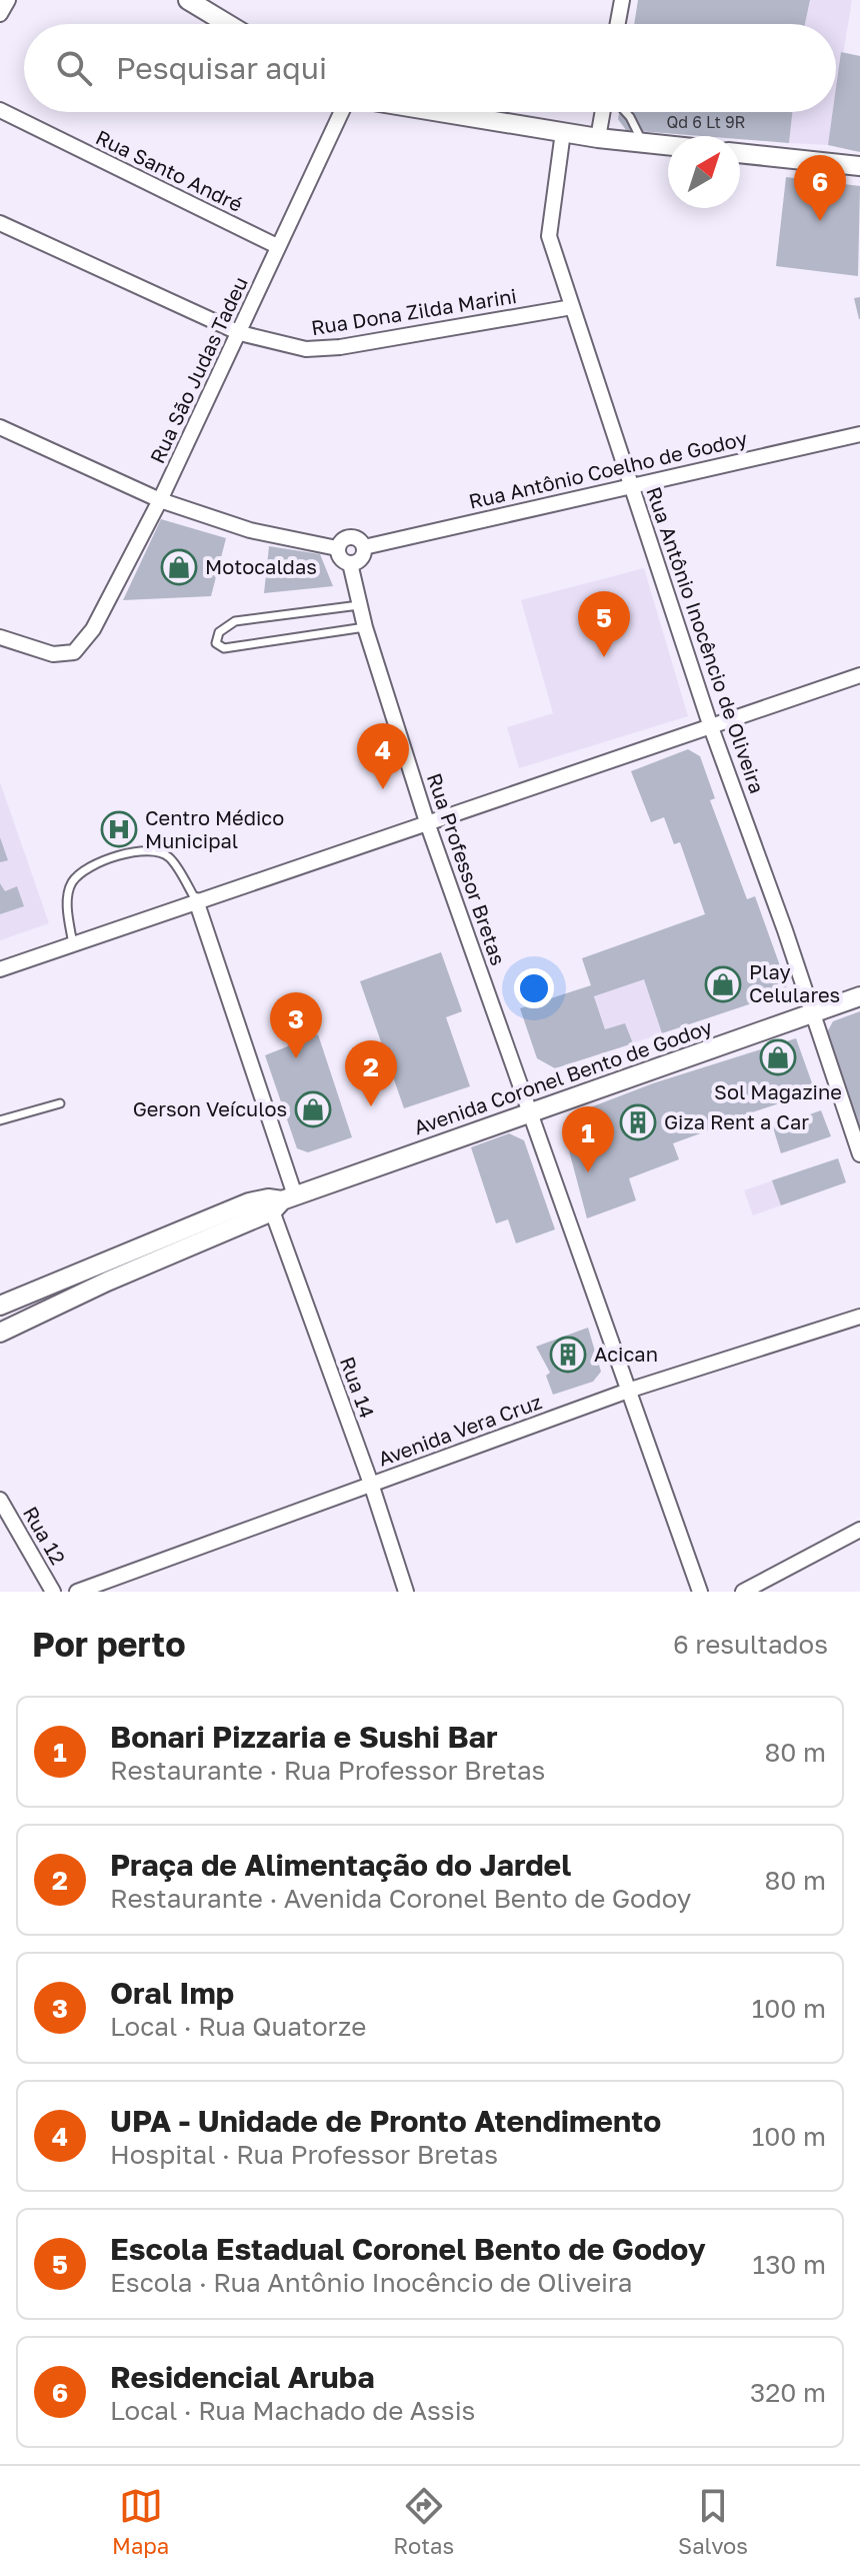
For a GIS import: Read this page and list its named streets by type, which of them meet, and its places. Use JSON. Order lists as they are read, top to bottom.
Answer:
{
  "streets": {
    "main road": ["Avenida Coronel Bento de Godoy"],
    "street": [
      "Rua Santo André",
      "Rua Dona Zilda Marini",
      "Rua São Judas Tadeu",
      "Rua Antônio Coelho de Godoy",
      "Rua Antônio Inocêncio de Oliveira",
      "Rua Professor Bretas",
      "Rua 14",
      "Avenida Vera Cruz",
      "Rua 12"
    ]
  },
  "crossings": [
    ["Rua Santo André", "Rua São Judas Tadeu"],
    ["Rua Dona Zilda Marini", "Rua São Judas Tadeu"],
    ["Rua Dona Zilda Marini", "Rua Antônio Inocêncio de Oliveira"],
    ["Rua São Judas Tadeu", "Rua Antônio Coelho de Godoy"],
    ["Rua Antônio Coelho de Godoy", "Rua Antônio Inocêncio de Oliveira"],
    ["Rua Antônio Coelho de Godoy", "Rua Professor Bretas"],
    ["Rua Antônio Inocêncio de Oliveira", "Avenida Coronel Bento de Godoy"],
    ["Rua Professor Bretas", "Avenida Coronel Bento de Godoy"],
    ["Rua Professor Bretas", "Avenida Vera Cruz"],
    ["Avenida Coronel Bento de Godoy", "Rua 14"],
    ["Rua 14", "Avenida Vera Cruz"]
  ],
  "places": {
    "shop": [
      "Motocaldas",
      "Play Celulares",
      "Sol Magazine",
      "Gerson Veículos"
    ],
    "hospital": ["Centro Médico Municipal"],
    "building": ["Giza Rent a Car", "Acican"]
  },
  "house_numbers": ["Qd 6 Lt 9R"],
  "north": "top right",
  "page": {
    "search": "Pesquisar aqui",
    "pins": [
      "6",
      "5",
      "4",
      "3",
      "2",
      "1"
    ],
    "heading": ["Por perto", "6 resultados"],
    "list": [
      {
        "mark": "1",
        "name": "Bonari Pizzaria e Sushi Bar",
        "note": "Restaurante · Rua Professor Bretas",
        "value": "80 m"
      },
      {
        "mark": "2",
        "name": "Praça de Alimentação do Jardel",
        "note": "Restaurante · Avenida Coronel Bento de Godoy",
        "value": "80 m"
      },
      {
        "mark": "3",
        "name": "Oral Imp",
        "note": "Local · Rua Quatorze",
        "value": "100 m"
      },
      {
        "mark": "4",
        "name": "UPA - Unidade de Pronto Atendimento",
        "note": "Hospital · Rua Professor Bretas",
        "value": "100 m"
      },
      {
        "mark": "5",
        "name": "Escola Estadual Coronel Bento de Godoy",
        "note": "Escola · Rua Antônio Inocêncio de Oliveira",
        "value": "130 m"
      },
      {
        "mark": "6",
        "name": "Residencial Aruba",
        "note": "Local · Rua Machado de Assis",
        "value": "320 m"
      }
    ],
    "nav": ["Mapa", "Rotas", "Salvos"]
  }
}
